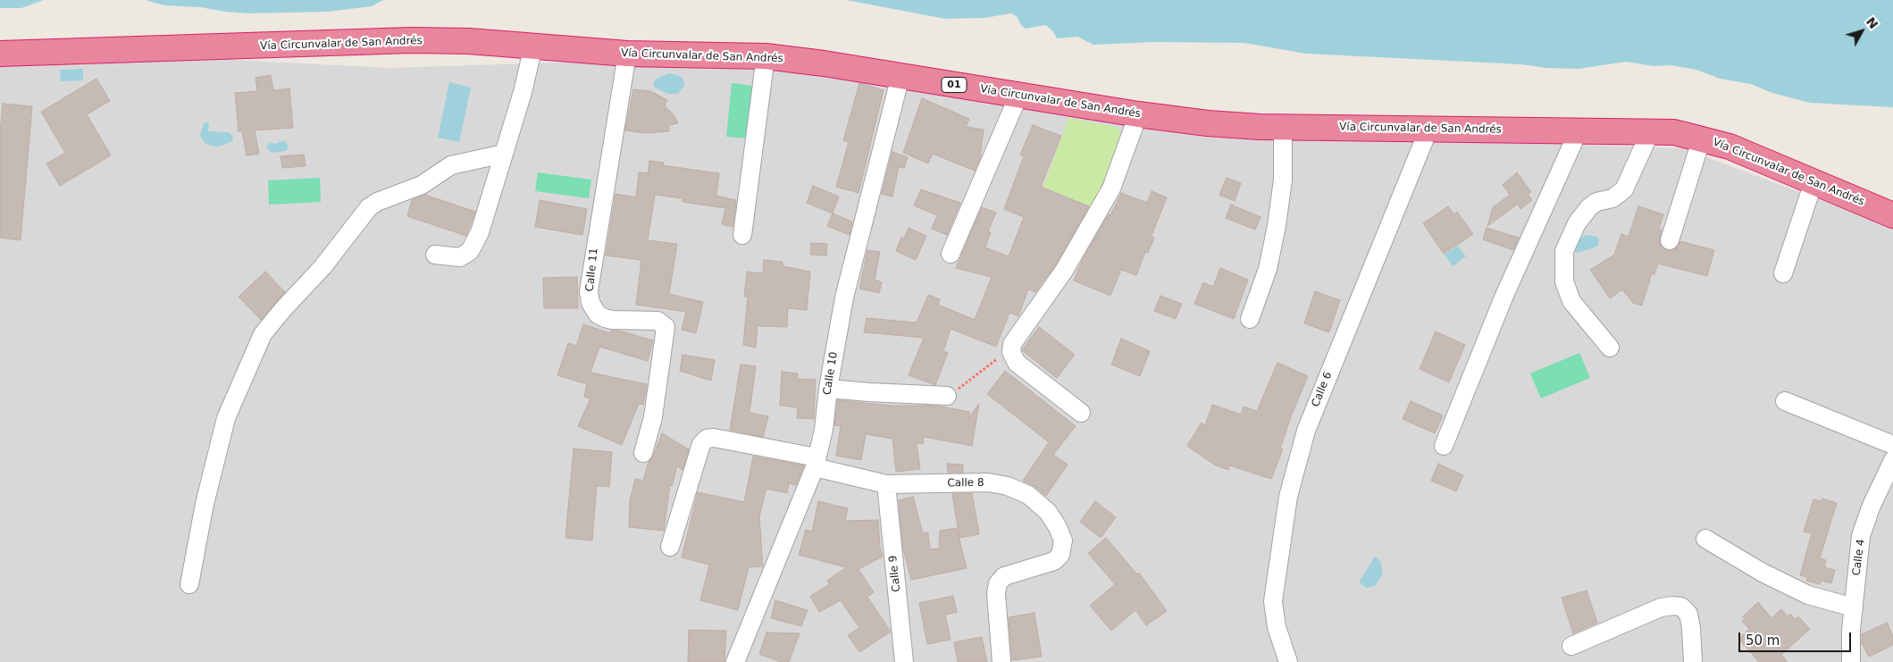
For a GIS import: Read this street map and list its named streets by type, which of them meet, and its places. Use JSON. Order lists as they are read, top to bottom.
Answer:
{
  "streets": {
    "highway": ["Vía Circunvalar de San Andrés", "01"],
    "street": [
      "Calle 11",
      "Calle 10",
      "Calle 6",
      "Calle 8",
      "Calle 4",
      "Calle 9"
    ]
  },
  "crossings": [
    ["Vía Circunvalar de San Andrés", "Calle 11"],
    ["Vía Circunvalar de San Andrés", "Calle 10"],
    ["Vía Circunvalar de San Andrés", "Calle 6"],
    ["Calle 10", "Calle 8"],
    ["Calle 8", "Calle 9"]
  ],
  "scale_bar": "50 m",
  "north": "top right"
}
